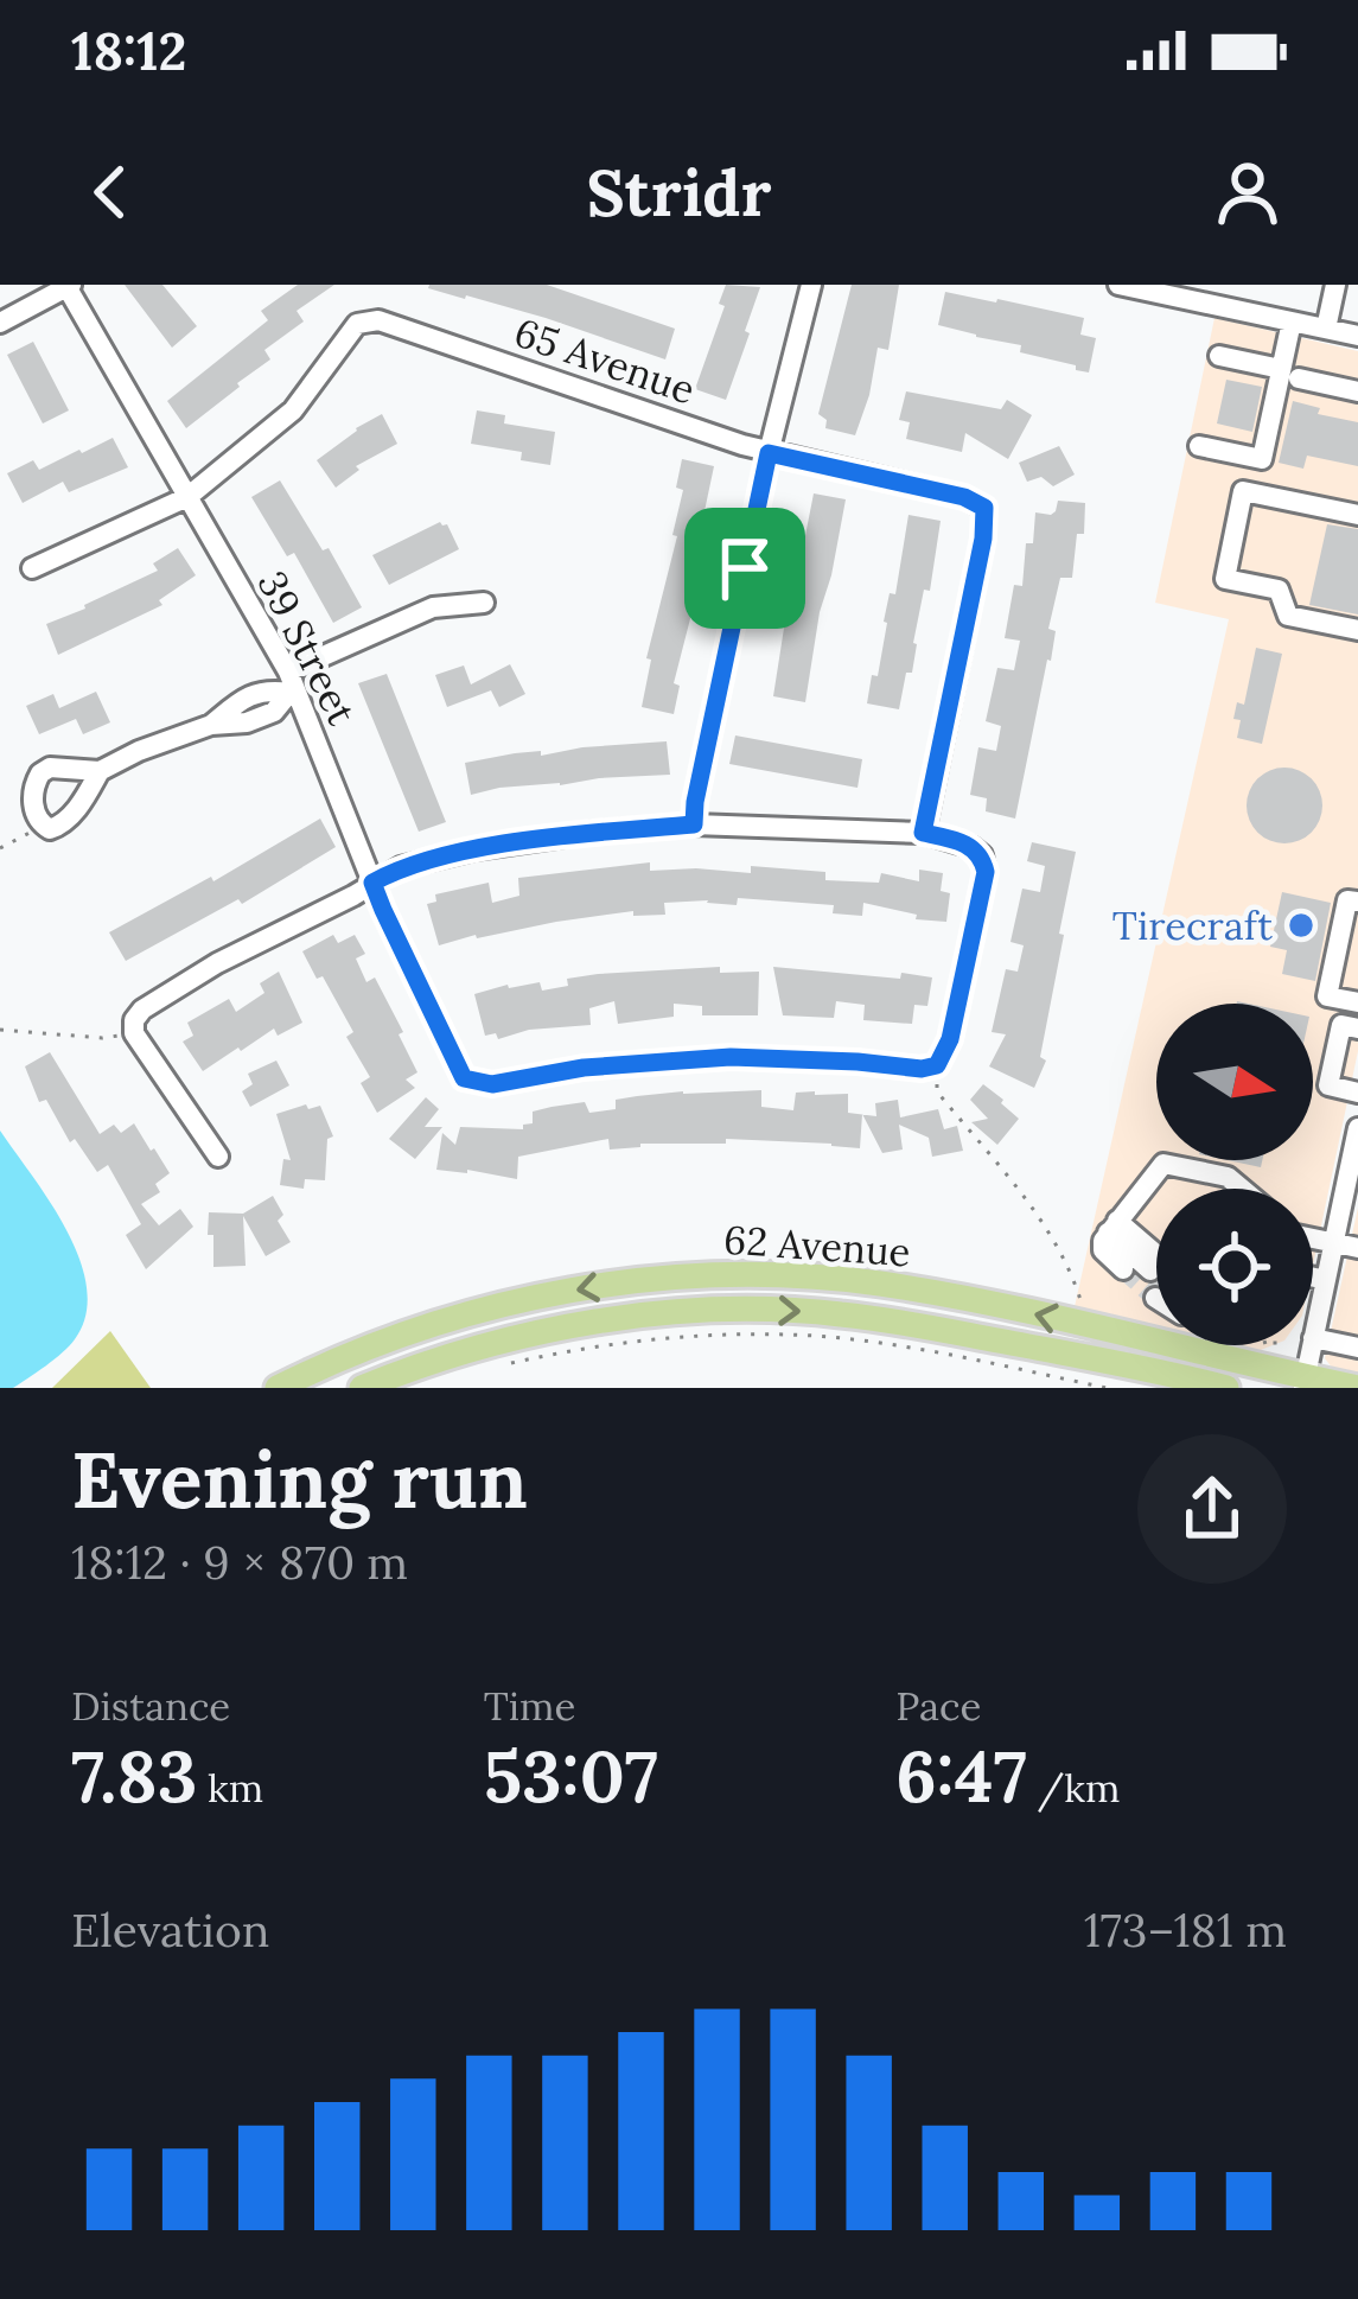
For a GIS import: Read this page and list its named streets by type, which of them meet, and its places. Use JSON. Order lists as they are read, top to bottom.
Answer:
{
  "streets": {
    "main road": ["62 Avenue"],
    "street": ["65 Avenue", "39 Street"]
  },
  "crossings": [
    ["65 Avenue", "39 Street"]
  ],
  "places": ["Tirecraft"],
  "north": "right",
  "page": {
    "status": "18:12",
    "header": "Stridr",
    "heading": ["Evening run", "18:12 · 9 × 870 m"],
    "stats": [
      ["Distance", "7.83 km"],
      ["Time", "53:07"],
      ["Pace", "6:47 /km"]
    ],
    "chart": ["Elevation", "173–181 m"]
  }
}
